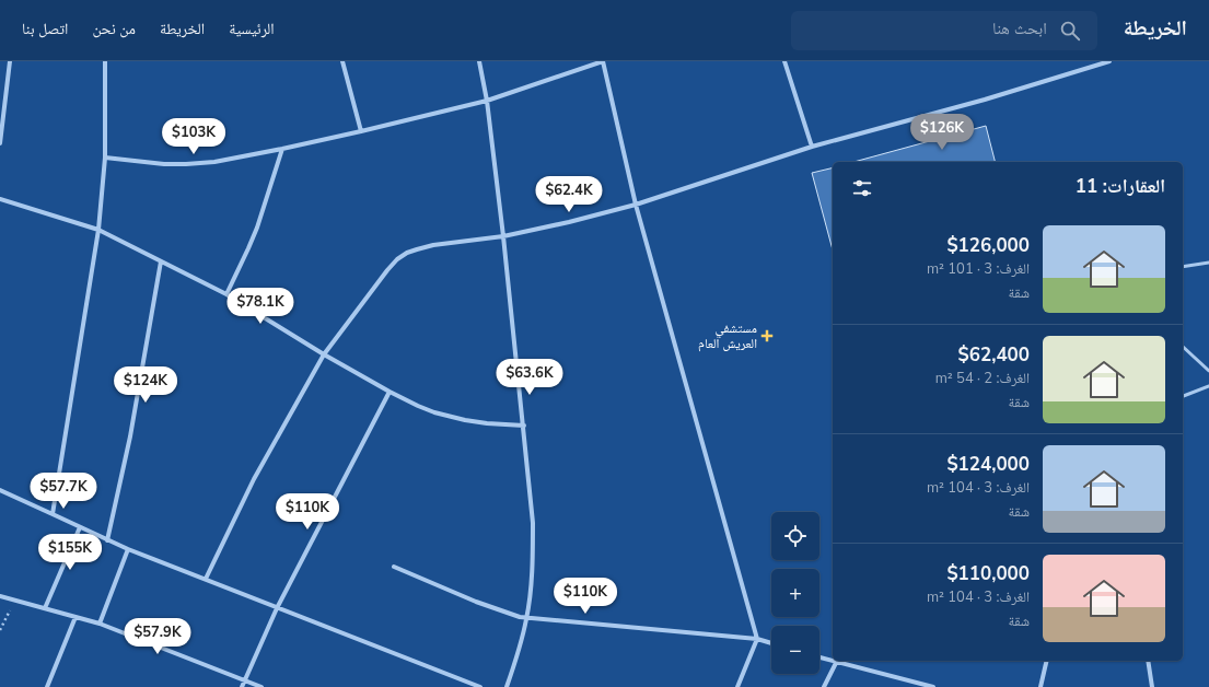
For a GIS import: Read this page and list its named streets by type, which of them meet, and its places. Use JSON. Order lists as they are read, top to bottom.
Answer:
{
  "places": {
    "health": ["مستشفي العريش العام"]
  },
  "page": {
    "header": "الخريطة",
    "search": "ابحث هنا",
    "nav": [
      "الرئيسية",
      "الخريطة",
      "من نحن",
      "اتصل بنا"
    ],
    "price": [
      "$126K",
      "$103K",
      "$62.4K",
      "$78.1K",
      "$63.6K",
      "$124K",
      "$57.7K",
      "$110K",
      "$155K",
      "$110K",
      "$57.9K"
    ],
    "heading": "العقارات: 11",
    "list": [
      {
        "name": "$126,000",
        "note": "الغرف: 3 · 101 m² · شقة"
      },
      {
        "name": "$62,400",
        "note": "الغرف: 2 · 54 m² · شقة"
      },
      {
        "name": "$124,000",
        "note": "الغرف: 3 · 104 m² · شقة"
      },
      {
        "name": "$110,000",
        "note": "الغرف: 3 · 104 m² · شقة"
      }
    ],
    "map_buttons": ["+", "−"]
  }
}
